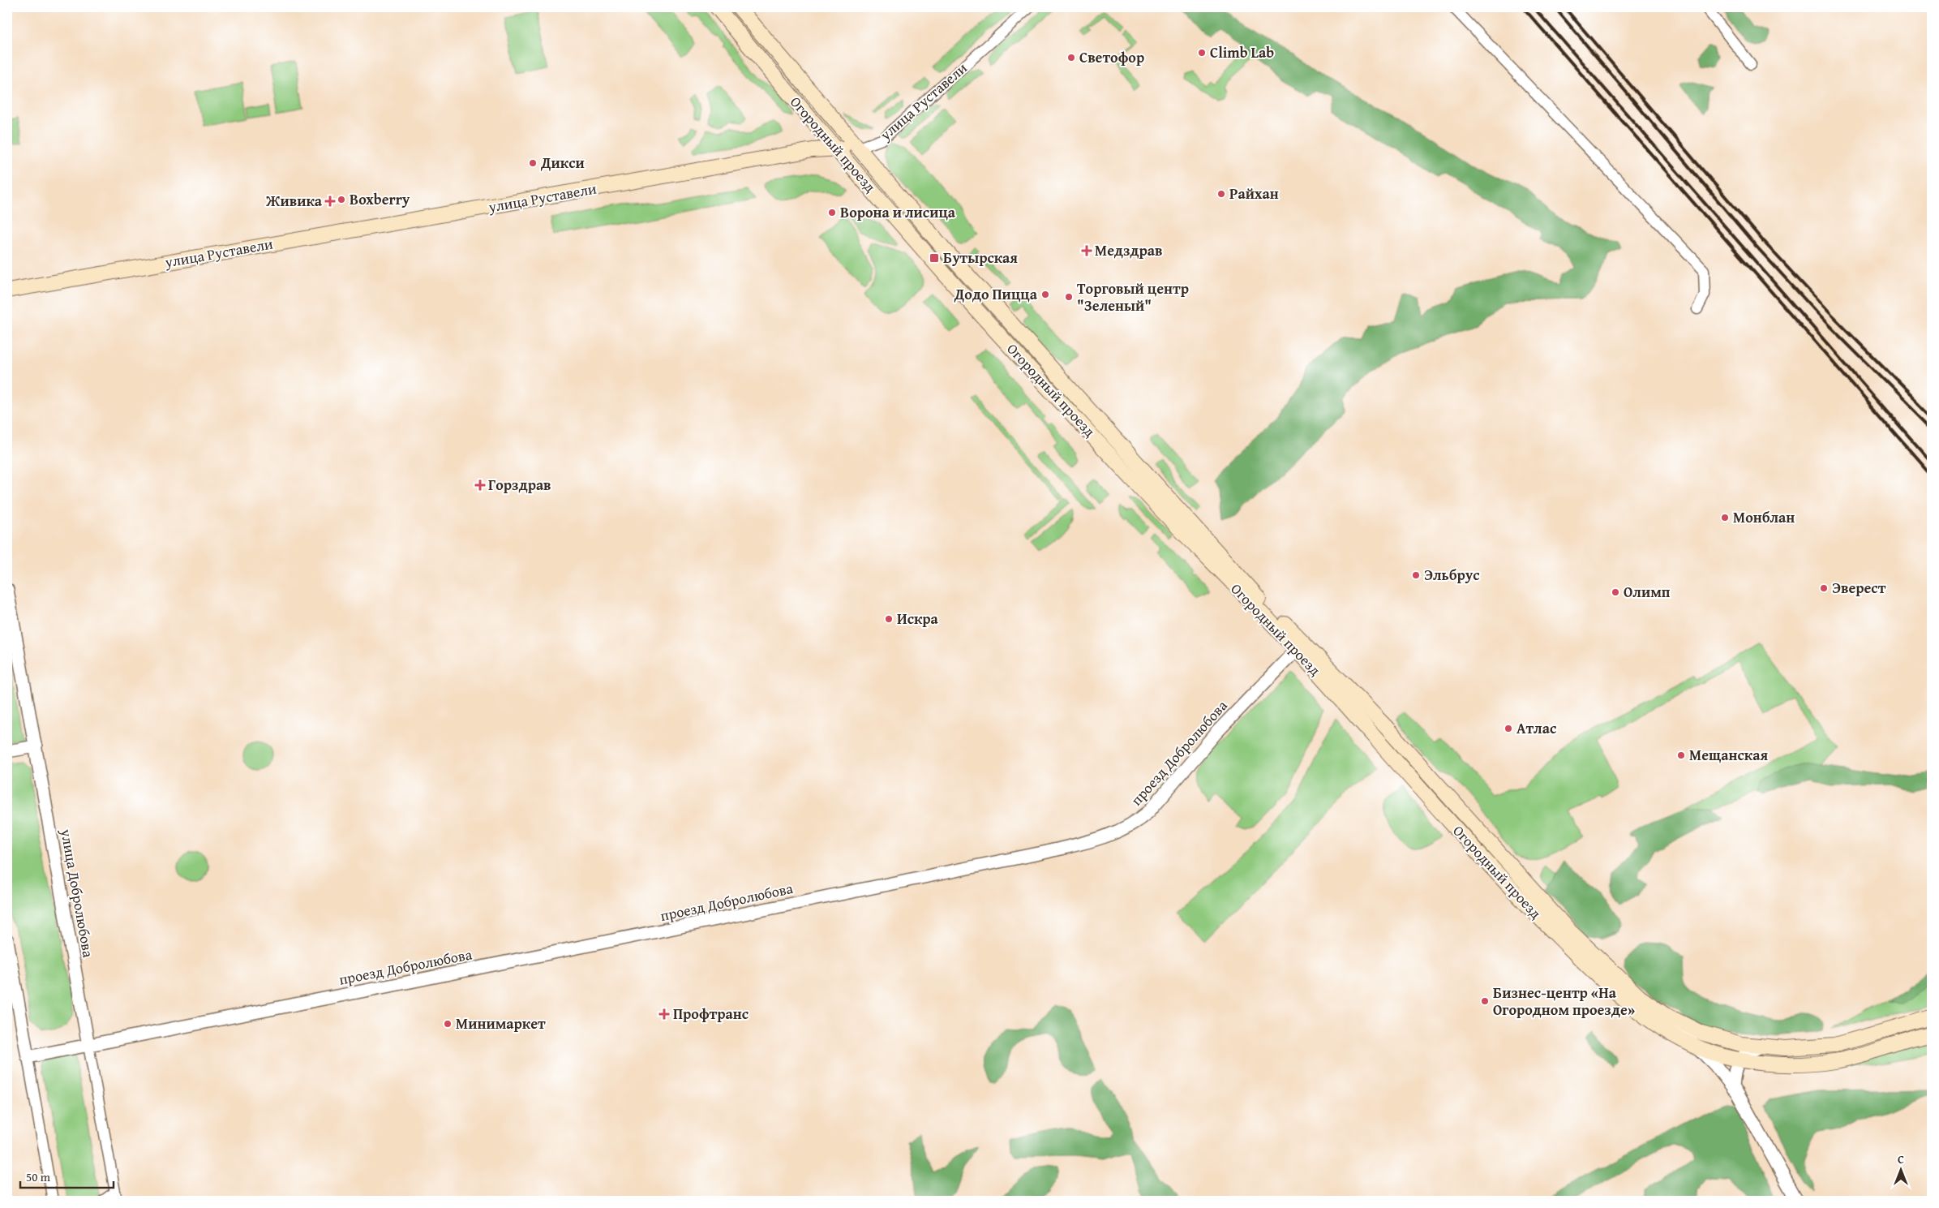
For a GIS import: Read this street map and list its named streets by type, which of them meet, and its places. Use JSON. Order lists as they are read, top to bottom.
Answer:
{
  "streets": {
    "main road": ["улица Руставели", "Огородный проезд"],
    "street": ["проезд Добролюбова", "улица Добролюбова"]
  },
  "crossings": [
    ["улица Руставели", "Огородный проезд"],
    ["Огородный проезд", "проезд Добролюбова"],
    ["проезд Добролюбова", "улица Добролюбова"]
  ],
  "places": {
    "other": [
      "Climb Lab",
      "Светофор",
      "Дикси",
      "Райхан",
      "Boxberry",
      "Ворона и лисица",
      "Додо Пицца",
      "Торговый центр \"Зеленый\"",
      "Монблан",
      "Эльбрус",
      "Эверест",
      "Олимп",
      "Искра",
      "Атлас",
      "Мещанская",
      "Бизнес-центр «На Огородном проезде»",
      "Минимаркет"
    ],
    "health": [
      "Живика",
      "Медздрав",
      "Горздрав",
      "Профтранс"
    ],
    "transit": ["Бутырская"]
  },
  "scale_bar": "50 m",
  "north": "top"
}
